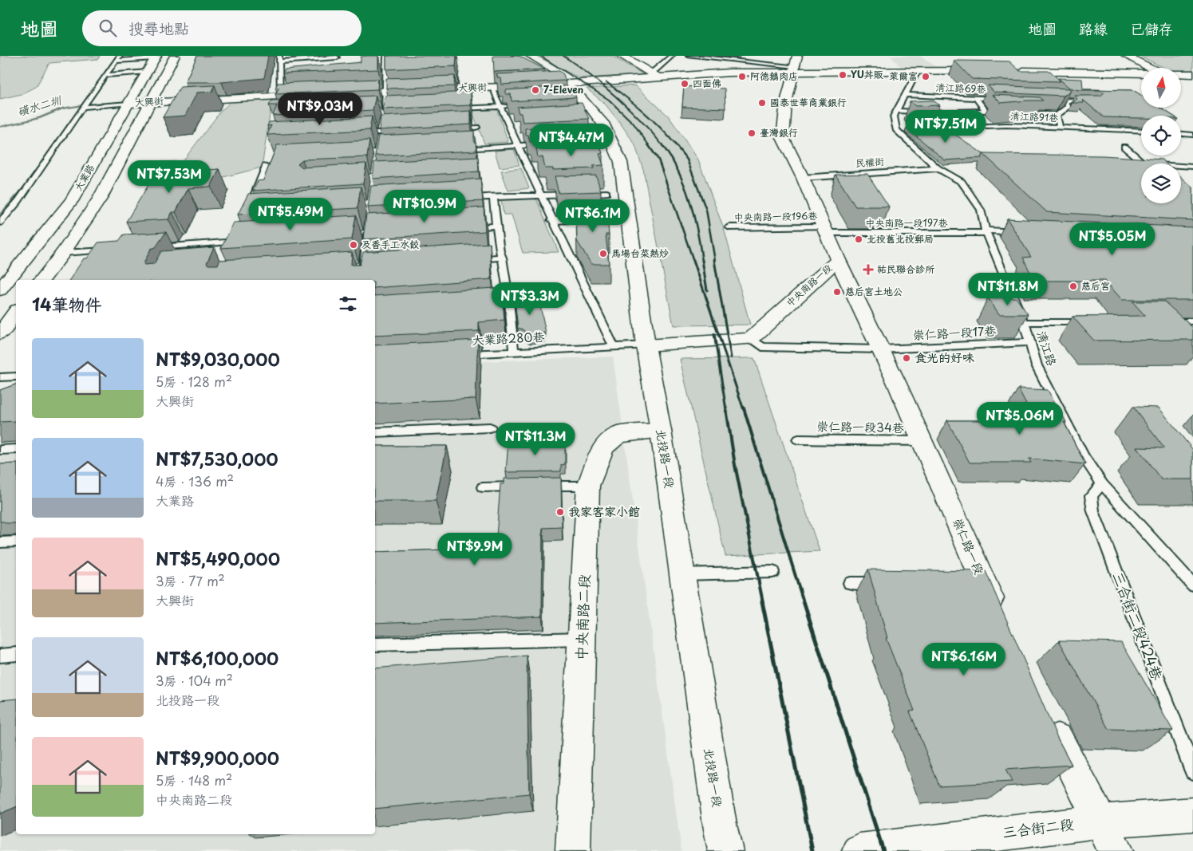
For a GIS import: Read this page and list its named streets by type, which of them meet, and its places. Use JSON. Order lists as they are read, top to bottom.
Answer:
{
  "streets": {
    "street": [
      "大興街",
      "大業路",
      "中央南路一段",
      "北投路一段",
      "崇仁路一段",
      "中央南路二段",
      "三合街二段"
    ],
    "lane": [
      "清江路69巷",
      "清江路91巷",
      "民權街",
      "中央南路一段196巷",
      "中央南路一段197巷",
      "崇仁路一段17巷",
      "大業路280巷",
      "清江路",
      "崇仁路一段34巷",
      "三合街二段424巷"
    ]
  },
  "crossings": [
    ["大興街", "大業路"],
    ["大興街", "中央南路一段"],
    ["大興街", "清江路"],
    ["大興街", "北投路一段"],
    ["清江路69巷", "清江路"],
    ["民權街", "中央南路一段"],
    ["民權街", "清江路"],
    ["中央南路一段196巷", "中央南路一段197巷"],
    ["中央南路一段196巷", "中央南路一段"],
    ["中央南路一段197巷", "中央南路一段"],
    ["中央南路一段197巷", "清江路"],
    ["中央南路一段", "崇仁路一段17巷"],
    ["中央南路一段", "崇仁路一段"],
    ["崇仁路一段17巷", "清江路"],
    ["崇仁路一段17巷", "崇仁路一段"],
    ["大業路280巷", "北投路一段"],
    ["清江路", "三合街二段424巷"],
    ["崇仁路一段34巷", "崇仁路一段"],
    ["北投路一段", "中央南路二段"]
  ],
  "water": ["磺水二圳"],
  "places": {
    "other": [
      "YU丼販",
      "阿德鵝肉店",
      "萊爾富",
      "四面佛",
      "7-Eleven",
      "國泰世華商業銀行",
      "臺灣銀行",
      "北投舊北投郵局",
      "及香手工水餃",
      "馬場台菜熱炒",
      "慈后宮",
      "慈后宮土地公",
      "食光的好味",
      "我家客家小館"
    ],
    "health": ["祐民聯合診所"]
  },
  "north": "top",
  "page": {
    "header": "地圖",
    "search": "搜尋地點",
    "nav": ["地圖", "路線", "已儲存"],
    "price": [
      "NT$9.03M",
      "NT$7.51M",
      "NT$4.47M",
      "NT$7.53M",
      "NT$10.9M",
      "NT$5.49M",
      "NT$6.1M",
      "NT$5.05M",
      "NT$11.8M",
      "NT$3.3M",
      "NT$5.06M",
      "NT$11.3M",
      "NT$9.9M",
      "NT$6.16M"
    ],
    "heading": "14筆物件",
    "list": [
      {
        "name": "NT$9,030,000",
        "note": "5房 · 128 m² · 大興街"
      },
      {
        "name": "NT$7,530,000",
        "note": "4房 · 136 m² · 大業路"
      },
      {
        "name": "NT$5,490,000",
        "note": "3房 · 77 m² · 大興街"
      },
      {
        "name": "NT$6,100,000",
        "note": "3房 · 104 m² · 北投路一段"
      },
      {
        "name": "NT$9,900,000",
        "note": "5房 · 148 m² · 中央南路二段"
      }
    ]
  }
}
